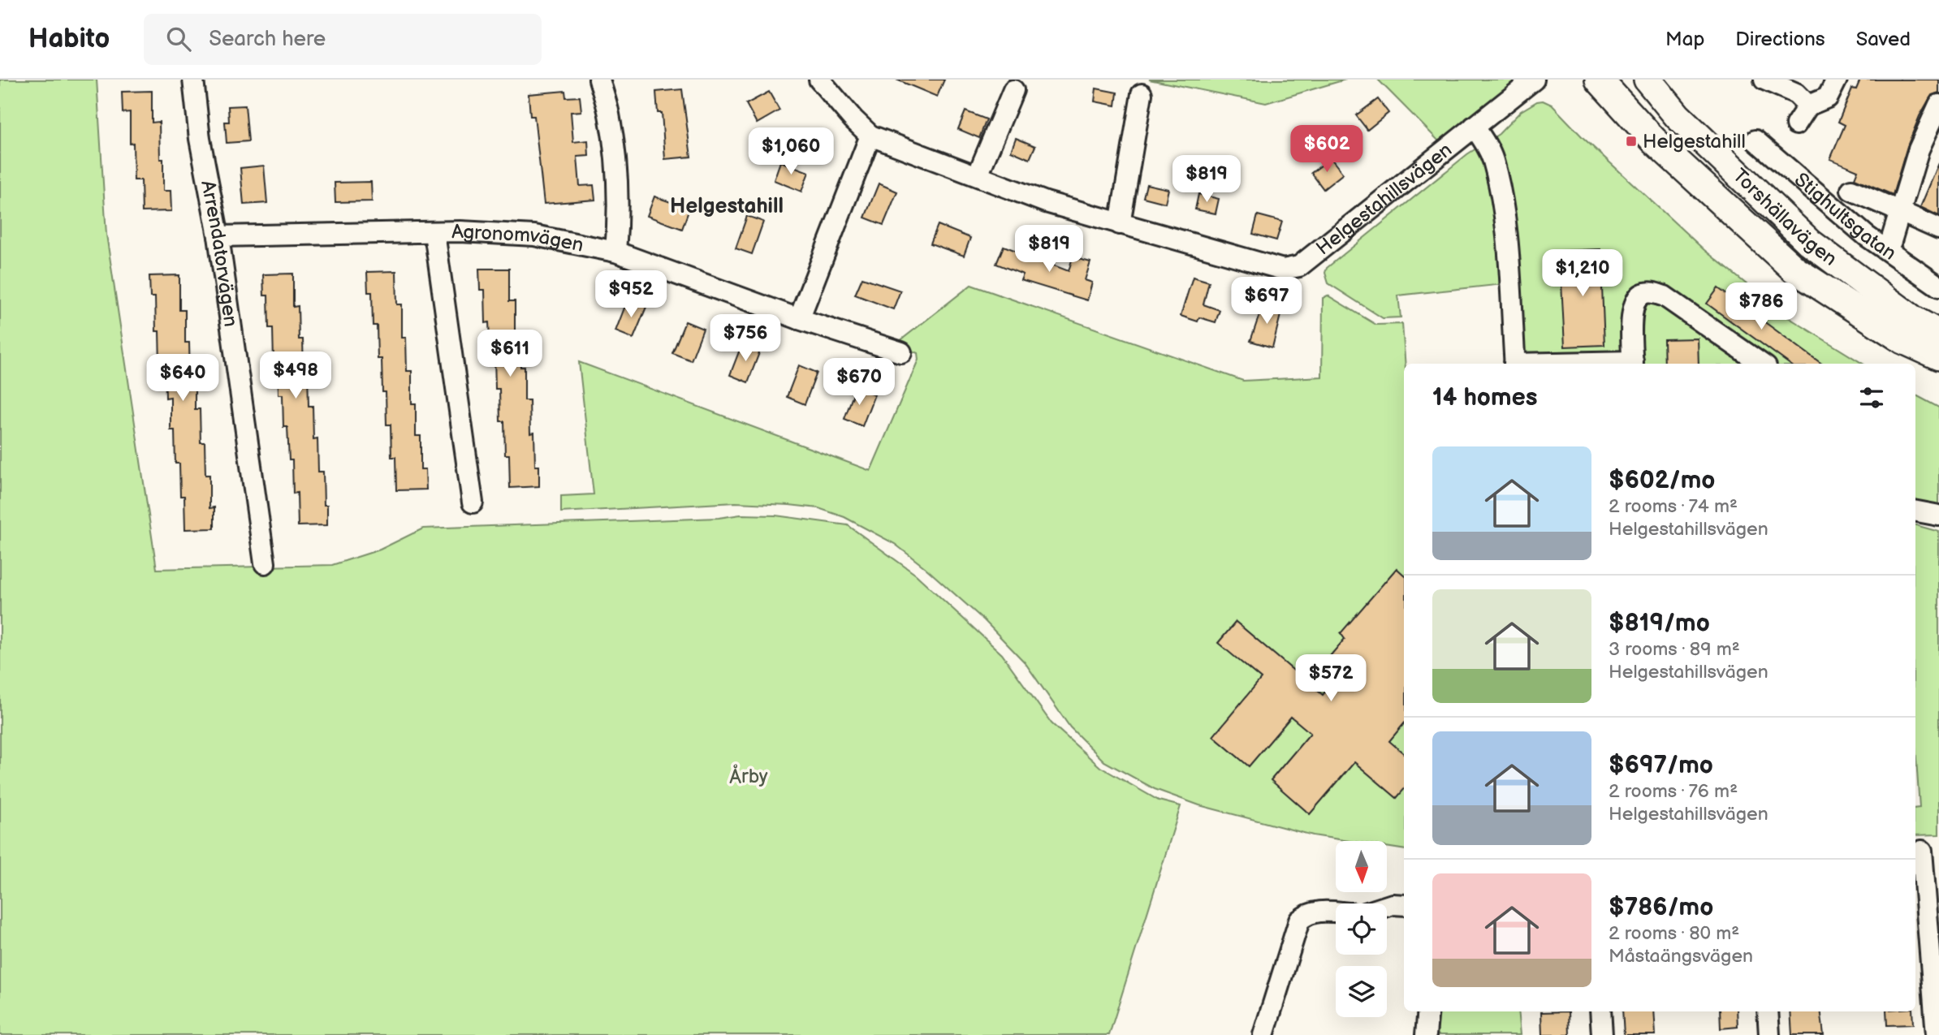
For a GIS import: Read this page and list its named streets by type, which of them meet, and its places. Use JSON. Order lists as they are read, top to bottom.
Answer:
{
  "streets": {
    "main road": ["Torshällavägen"],
    "street": [
      "Helgestahillsvägen",
      "Stighultsgatan",
      "Agronomvägen",
      "Arrendatorvägen"
    ]
  },
  "crossings": [
    ["Agronomvägen", "Arrendatorvägen"]
  ],
  "districts": ["Helgestahill"],
  "parks": ["Årby"],
  "places": {
    "transit": ["Helgestahill"]
  },
  "north": "bottom",
  "page": {
    "header": "Habito",
    "search": "Search here",
    "nav": ["Map", "Directions", "Saved"],
    "price": [
      "$602",
      "$1,060",
      "$819",
      "$819",
      "$1,210",
      "$952",
      "$697",
      "$786",
      "$756",
      "$611",
      "$498",
      "$640",
      "$670",
      "$572"
    ],
    "heading": "14 homes",
    "list": [
      {
        "name": "$602/mo",
        "note": "2 rooms · 74 m² · Helgestahillsvägen"
      },
      {
        "name": "$819/mo",
        "note": "3 rooms · 89 m² · Helgestahillsvägen"
      },
      {
        "name": "$697/mo",
        "note": "2 rooms · 76 m² · Helgestahillsvägen"
      },
      {
        "name": "$786/mo",
        "note": "2 rooms · 80 m² · Måstaängsvägen"
      }
    ]
  }
}
